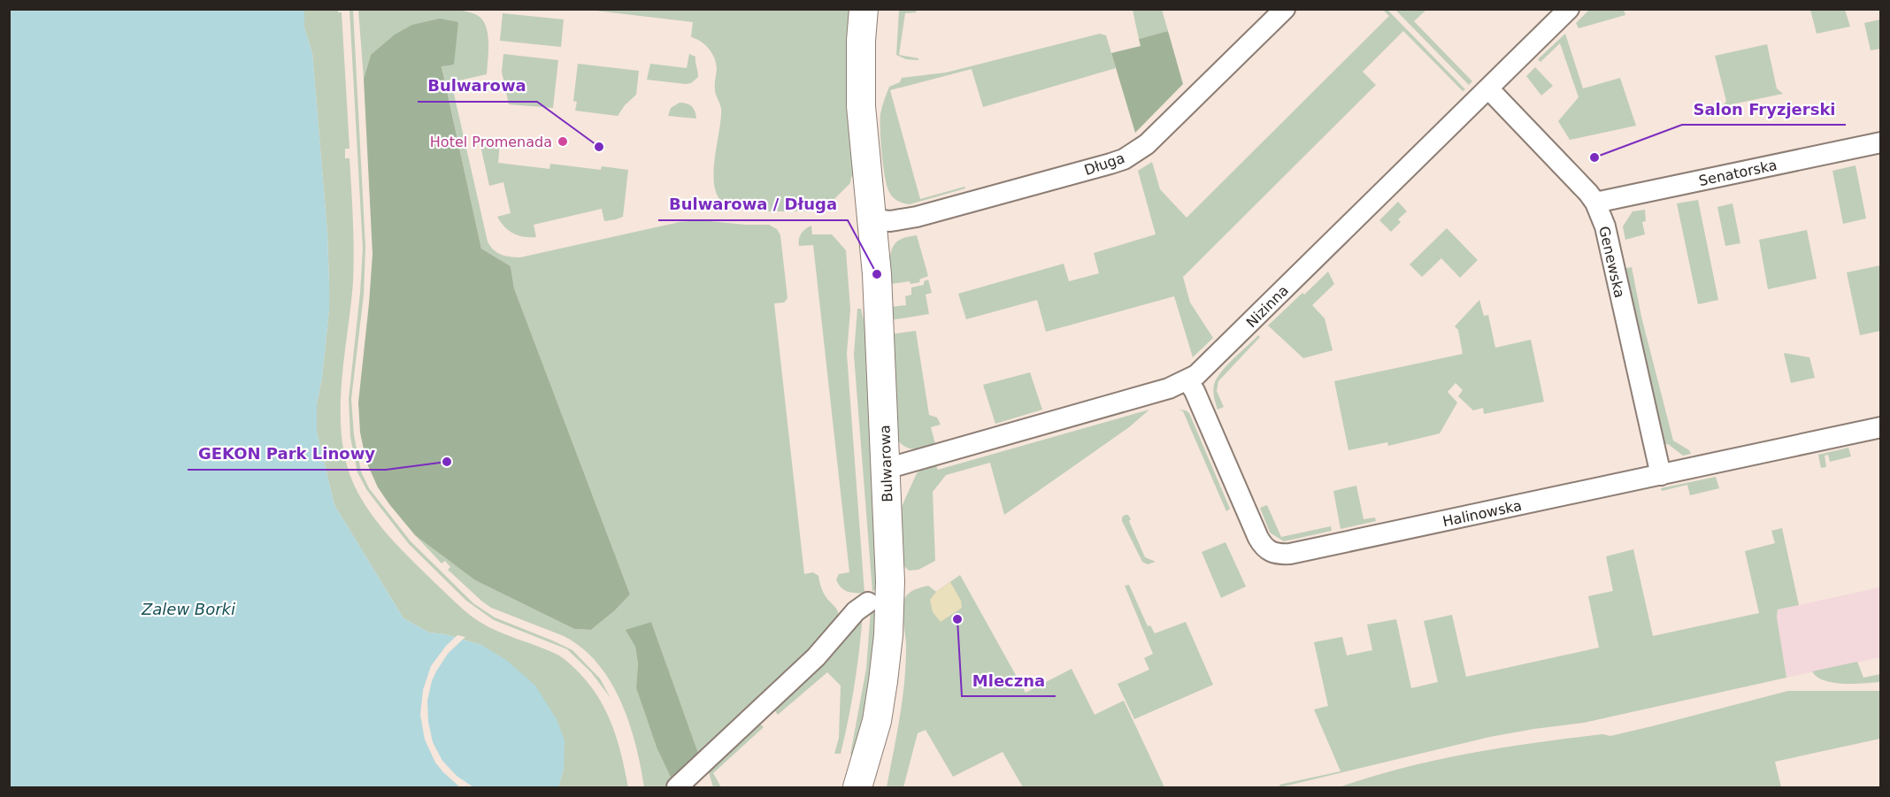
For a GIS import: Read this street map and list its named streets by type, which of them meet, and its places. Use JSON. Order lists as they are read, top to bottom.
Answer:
{
  "streets": {
    "street": [
      "Długa",
      "Senatorska",
      "Genewska",
      "Nizinna",
      "Bulwarowa",
      "Halinowska"
    ]
  },
  "crossings": [
    ["Długa", "Bulwarowa"],
    ["Senatorska", "Genewska"],
    ["Genewska", "Nizinna"],
    ["Genewska", "Halinowska"],
    ["Nizinna", "Bulwarowa"],
    ["Nizinna", "Halinowska"]
  ],
  "water": ["Zalew Borki"],
  "places": [
    "Hotel Promenada",
    "Bulwarowa",
    "Salon Fryzjerski",
    "Bulwarowa / Długa",
    "GEKON Park Linowy",
    "Mleczna"
  ]
}
